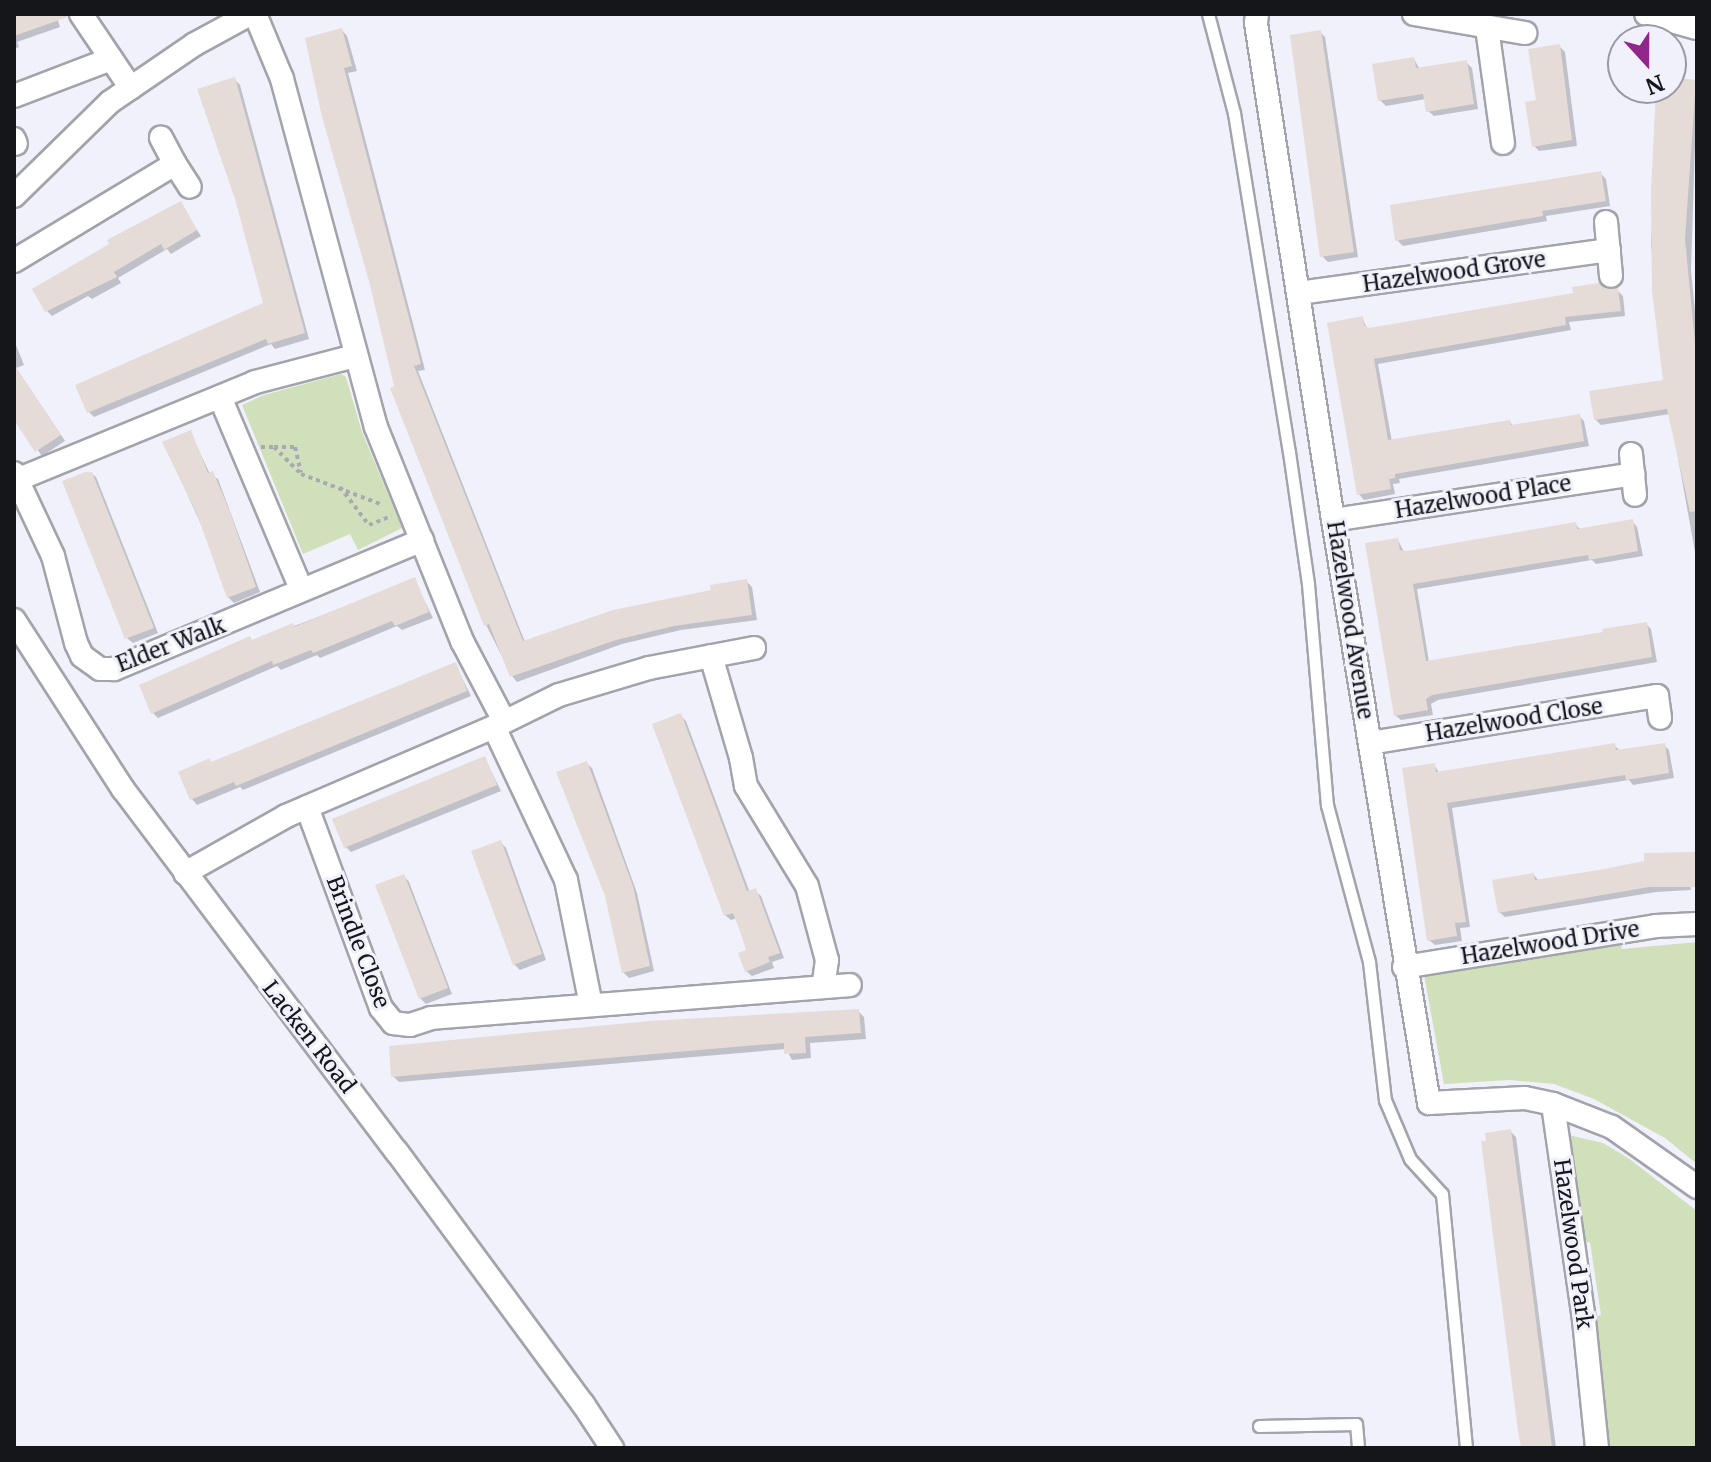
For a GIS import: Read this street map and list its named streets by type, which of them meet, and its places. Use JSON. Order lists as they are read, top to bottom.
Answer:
{
  "streets": {
    "street": [
      "Hazelwood Grove",
      "Hazelwood Place",
      "Hazelwood Avenue",
      "Elder Walk",
      "Hazelwood Close",
      "Brindle Close",
      "Hazelwood Drive",
      "Lacken Road",
      "Hazelwood Park"
    ]
  },
  "crossings": [
    ["Hazelwood Grove", "Hazelwood Avenue"],
    ["Hazelwood Place", "Hazelwood Avenue"],
    ["Hazelwood Avenue", "Hazelwood Close"],
    ["Hazelwood Avenue", "Hazelwood Drive"],
    ["Hazelwood Avenue", "Hazelwood Park"]
  ],
  "north": "bottom"
}
